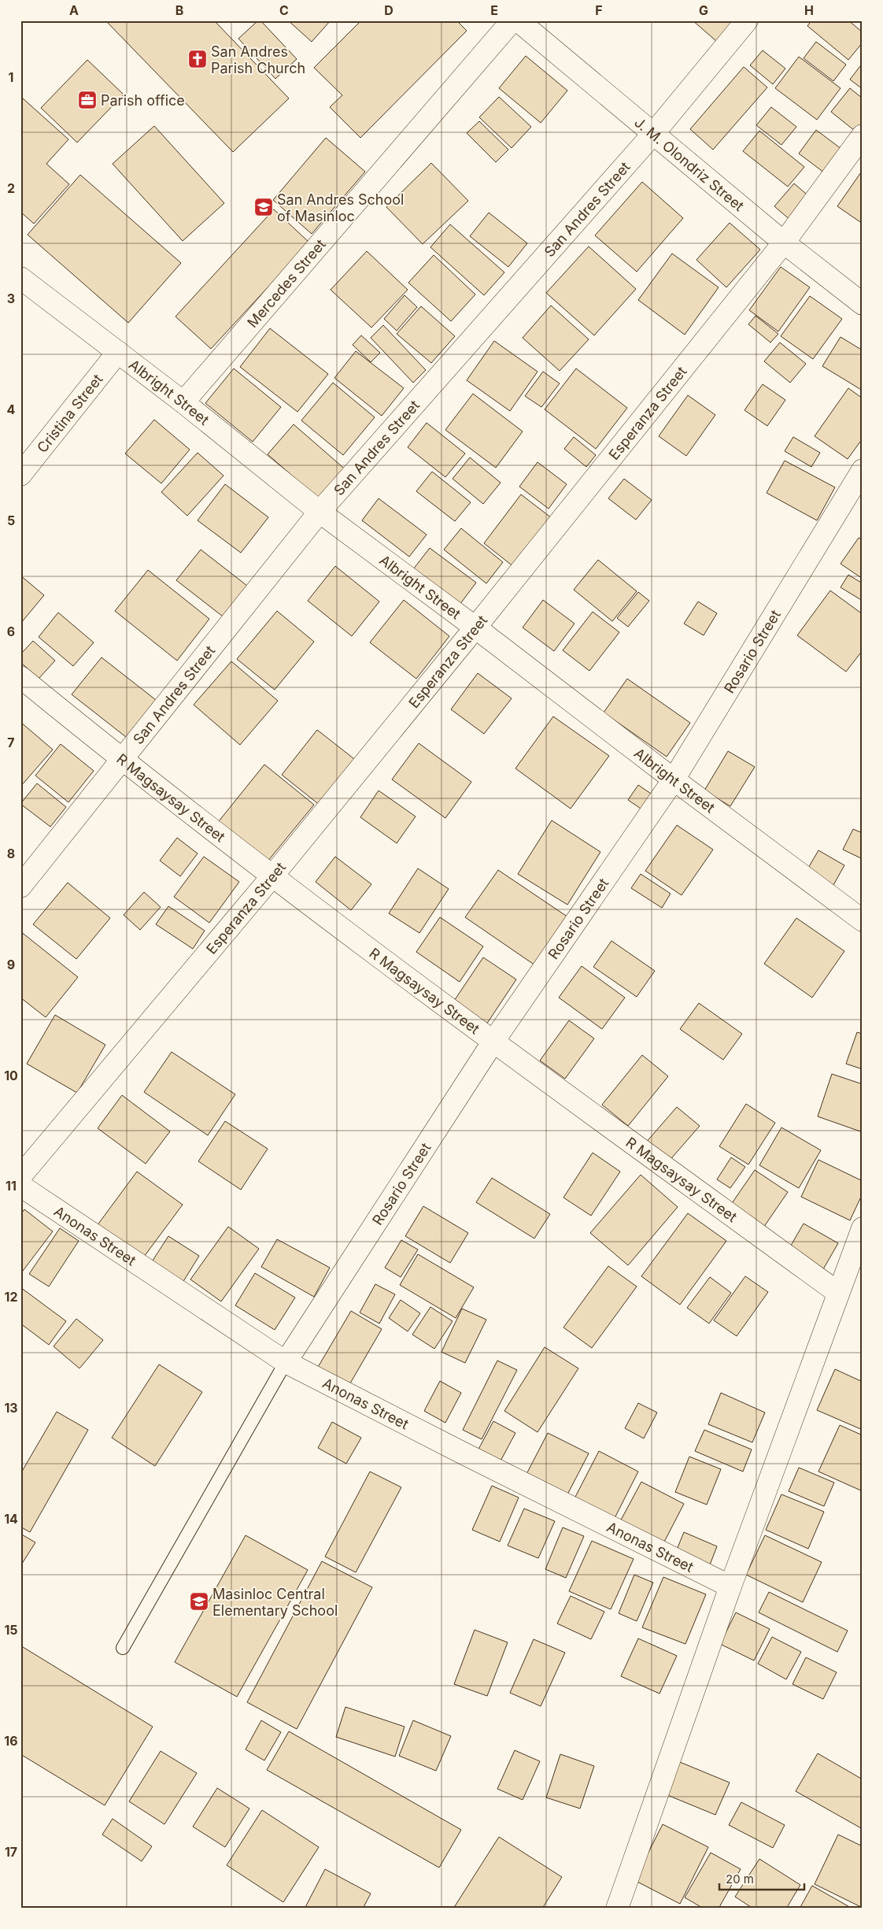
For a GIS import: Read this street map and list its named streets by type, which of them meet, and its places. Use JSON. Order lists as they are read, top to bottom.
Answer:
{
  "streets": {
    "street": [
      "J. M. Olondriz Street",
      "San Andres Street",
      "Mercedes Street",
      "Albright Street",
      "Esperanza Street",
      "Cristina Street",
      "Rosario Street",
      "R Magsaysay Street",
      "Anonas Street"
    ]
  },
  "crossings": [
    ["J. M. Olondriz Street", "San Andres Street"],
    ["J. M. Olondriz Street", "Esperanza Street"],
    ["San Andres Street", "Albright Street"],
    ["San Andres Street", "R Magsaysay Street"],
    ["Mercedes Street", "Albright Street"],
    ["Albright Street", "Esperanza Street"],
    ["Albright Street", "Cristina Street"],
    ["Albright Street", "Rosario Street"],
    ["Esperanza Street", "R Magsaysay Street"],
    ["Rosario Street", "R Magsaysay Street"],
    ["Rosario Street", "Anonas Street"]
  ],
  "places": {
    "church": ["San Andres Parish Church"],
    "office": ["Parish office"],
    "school or university": ["San Andres School of Masinloc", "Masinloc Central Elementary School"]
  },
  "scale_bar": "20 m",
  "grid": {
    "columns": [
      "A",
      "B",
      "C",
      "D",
      "E",
      "F",
      "G",
      "H"
    ],
    "rows": [
      "1",
      "2",
      "3",
      "4",
      "5",
      "6",
      "7",
      "8",
      "9",
      "10",
      "11",
      "12",
      "13",
      "14",
      "15",
      "16",
      "17"
    ]
  }
}
